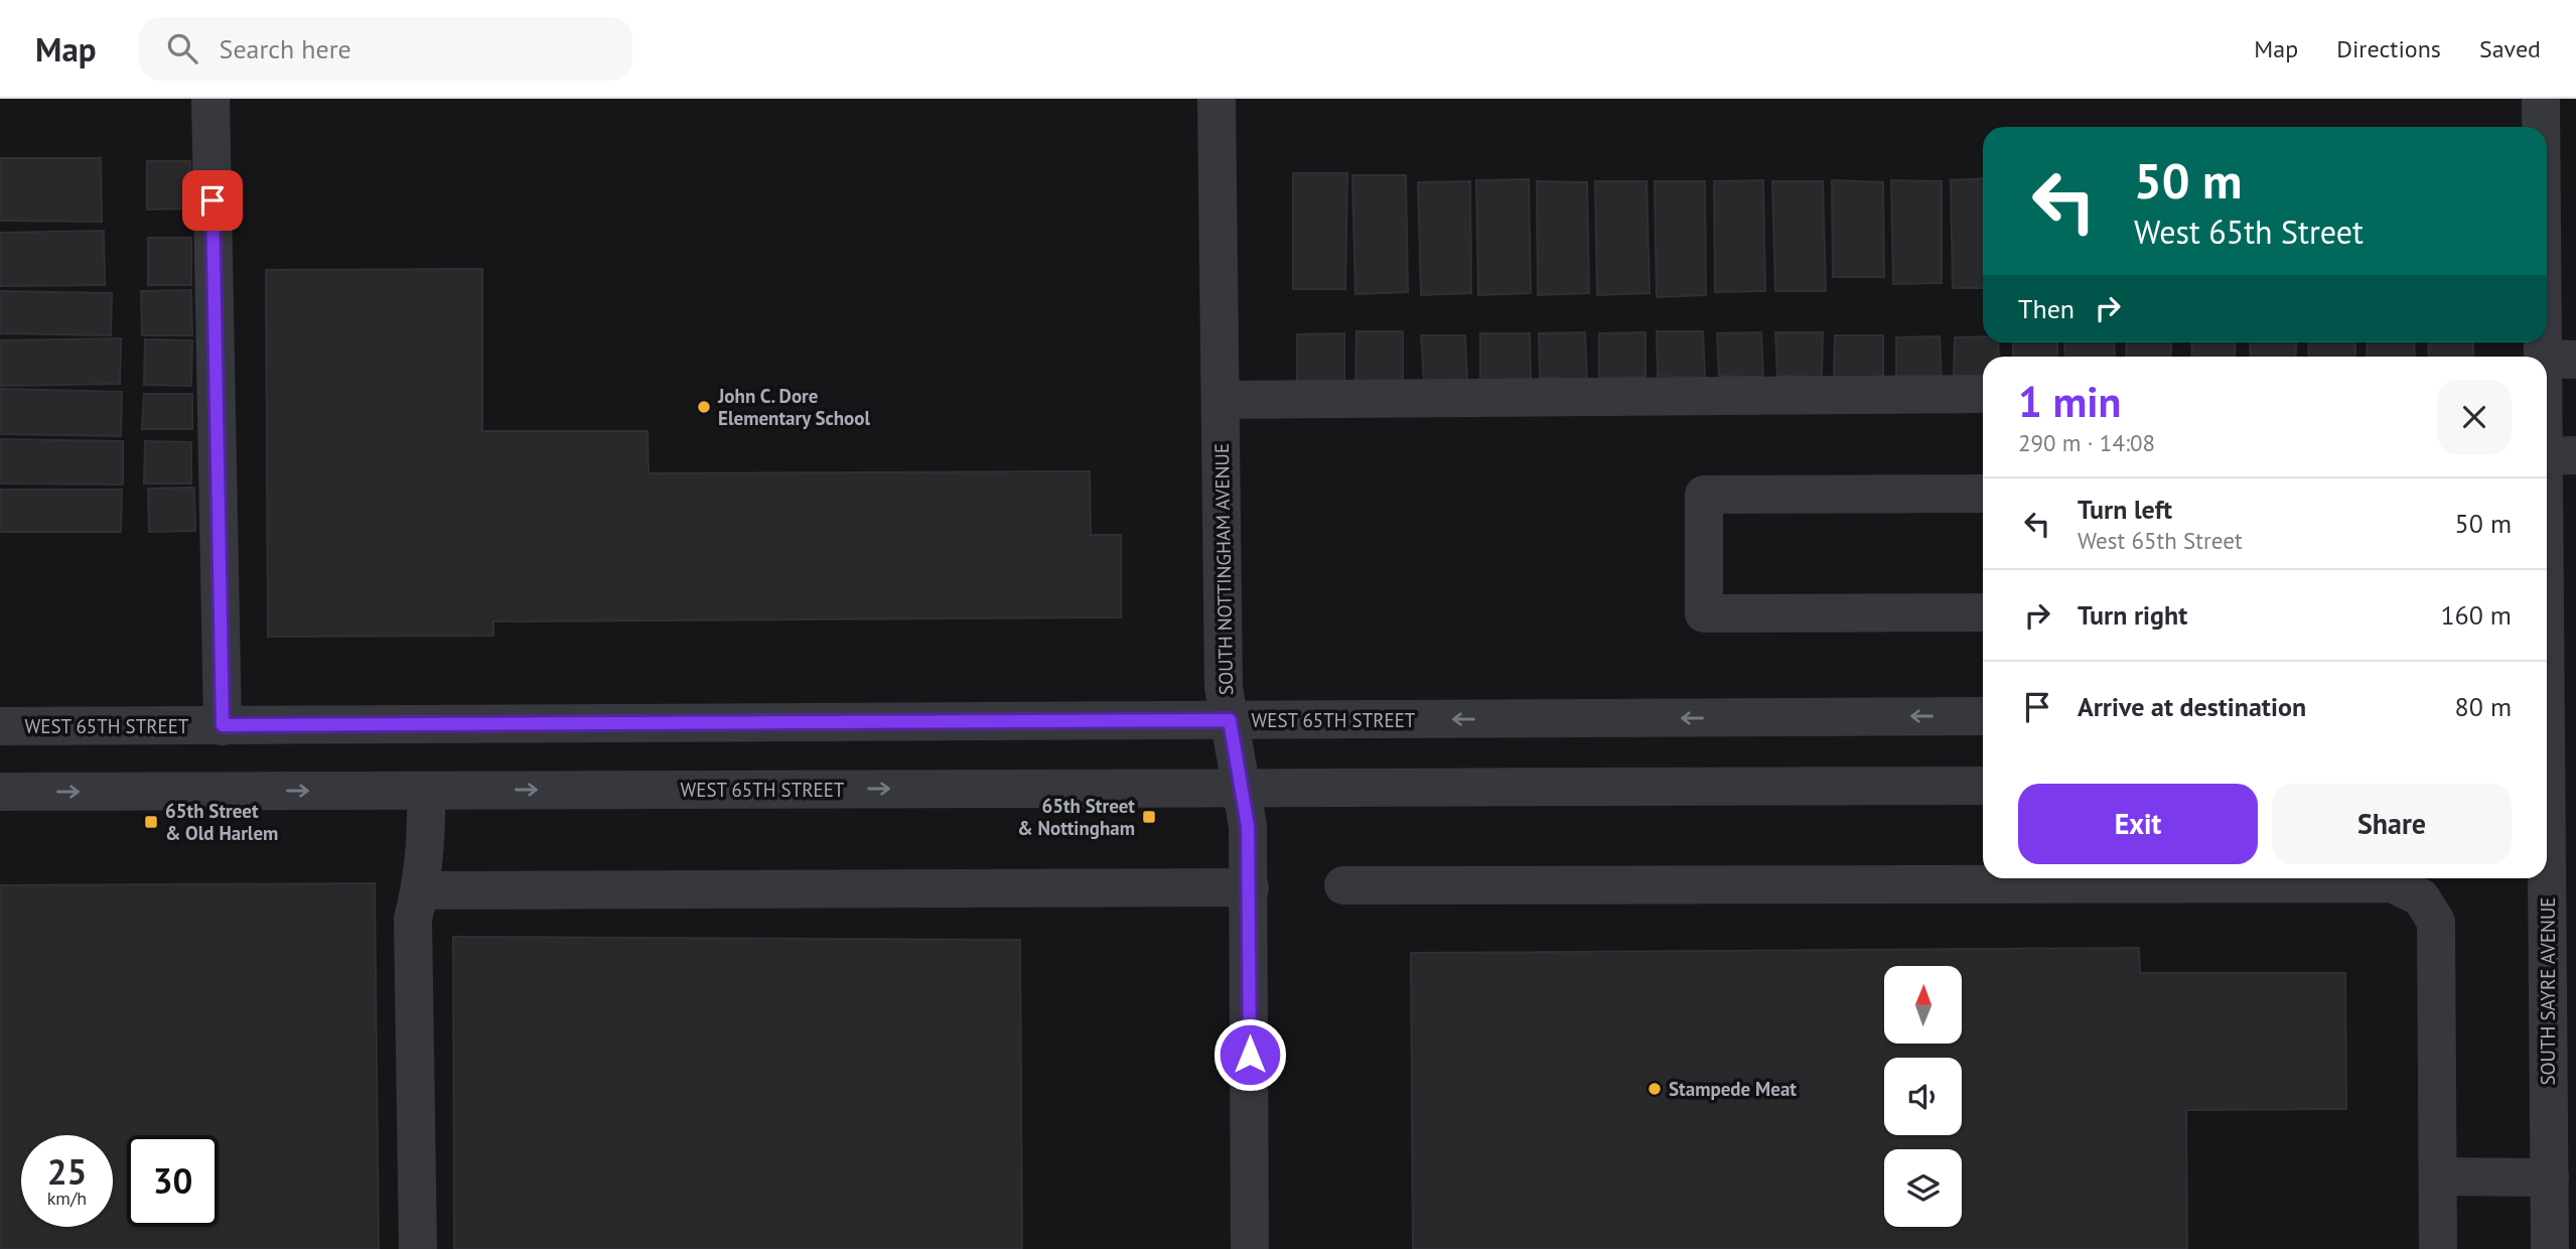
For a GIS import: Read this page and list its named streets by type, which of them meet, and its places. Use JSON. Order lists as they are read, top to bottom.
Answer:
{
  "streets": {
    "street": ["SOUTH NOTTINGHAM AVENUE", "WEST 65TH STREET", "SOUTH SAYRE AVENUE"]
  },
  "crossings": [
    ["SOUTH NOTTINGHAM AVENUE", "WEST 65TH STREET"]
  ],
  "places": {
    "other": ["John C. Dore Elementary School", "Stampede Meat"],
    "transit": ["65th Street & Nottingham", "65th Street & Old Harlem"]
  },
  "north": "top",
  "page": {
    "header": "Map",
    "search": "Search here",
    "nav": ["Map", "Directions", "Saved"],
    "turn": ["50 m", "West 65th Street"],
    "then": "Then",
    "heading": ["1 min", "290 m · 14:08"],
    "list": [
      {
        "name": "Turn left",
        "note": "West 65th Street",
        "value": "50 m"
      },
      {
        "name": "Turn right",
        "value": "160 m"
      },
      {
        "name": "Arrive at destination",
        "value": "80 m"
      }
    ],
    "buttons": ["Exit", "Share"],
    "speed": "25 km/h",
    "limit": "30"
  }
}
